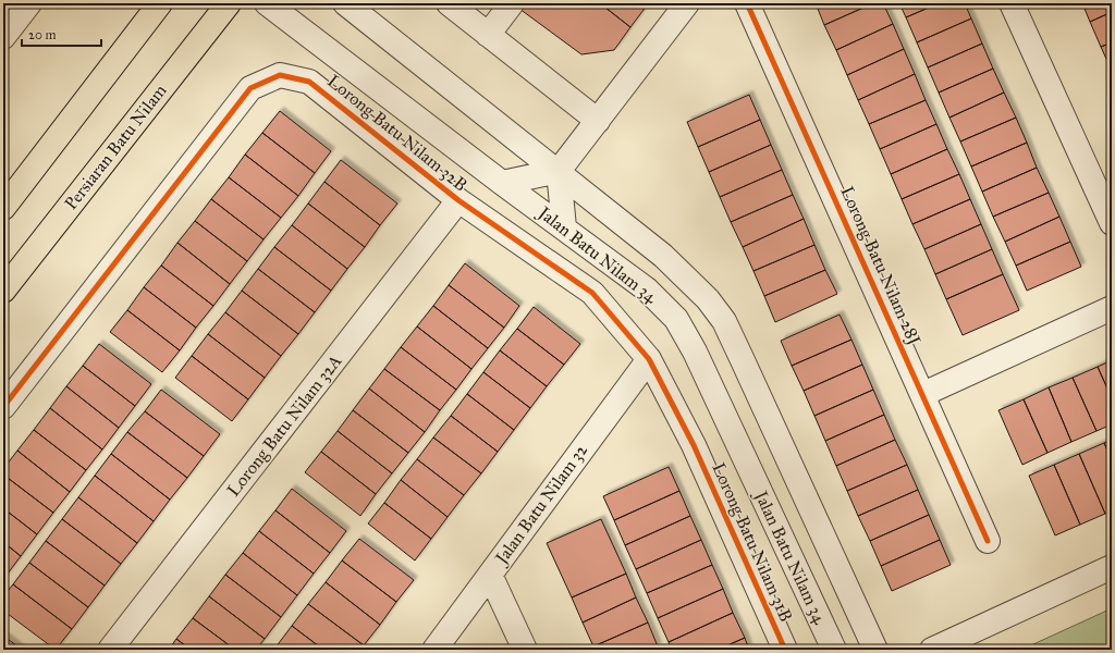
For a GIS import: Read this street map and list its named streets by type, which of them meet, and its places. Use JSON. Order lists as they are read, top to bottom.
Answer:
{
  "streets": {
    "main road": ["Persiaran Batu Nilam"],
    "street": [
      "Lorong Batu Nilam 32B",
      "Jalan Batu Nilam 34",
      "Lorong Batu Nilam 28J",
      "Lorong Batu Nilam 32A",
      "Jalan Batu Nilam 32",
      "Lorong Batu Nilam 31B"
    ]
  },
  "crossings": [
    ["Lorong Batu Nilam 32B", "Lorong Batu Nilam 32A"],
    ["Lorong Batu Nilam 32B", "Jalan Batu Nilam 32"],
    ["Lorong Batu Nilam 32B", "Lorong Batu Nilam 31B"]
  ],
  "scale_bar": "20 m"
}
